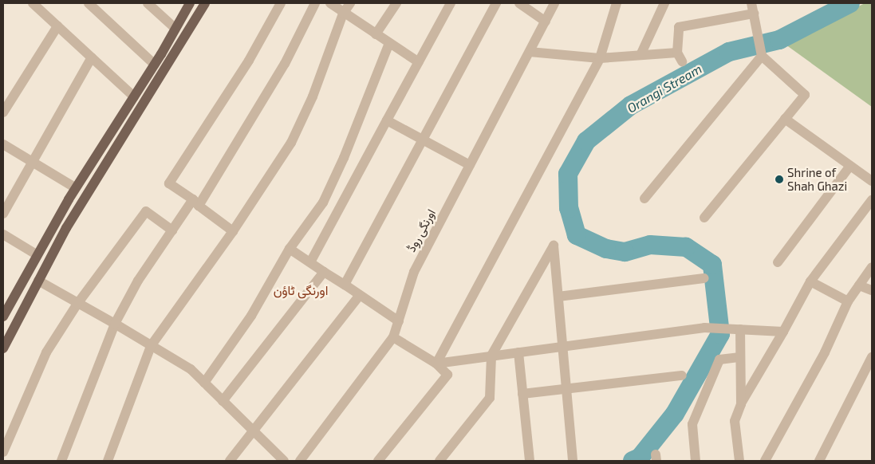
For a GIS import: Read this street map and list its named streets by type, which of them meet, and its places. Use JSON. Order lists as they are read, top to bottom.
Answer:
{
  "streets": {
    "street": ["اورنگی روڈ"]
  },
  "districts": ["اورنگی ٹاؤن"],
  "water": ["Orangi Stream"],
  "places": ["Shrine of Shah Ghazi"]
}
